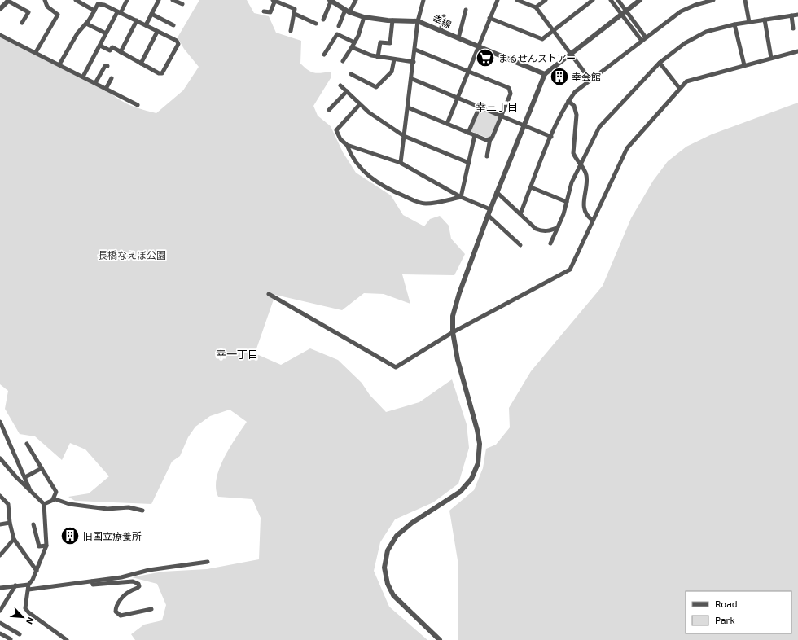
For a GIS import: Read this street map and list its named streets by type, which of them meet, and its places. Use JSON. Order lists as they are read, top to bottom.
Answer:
{
  "streets": {
    "street": ["幸線"]
  },
  "districts": ["幸三丁目", "幸一丁目"],
  "parks": ["長橋なえぼ公園"],
  "places": {
    "supermarket": ["まるせんストアー"],
    "building": ["幸会館", "旧国立療養所"]
  },
  "legend": ["Road", "Park"],
  "north": "bottom right"
}
